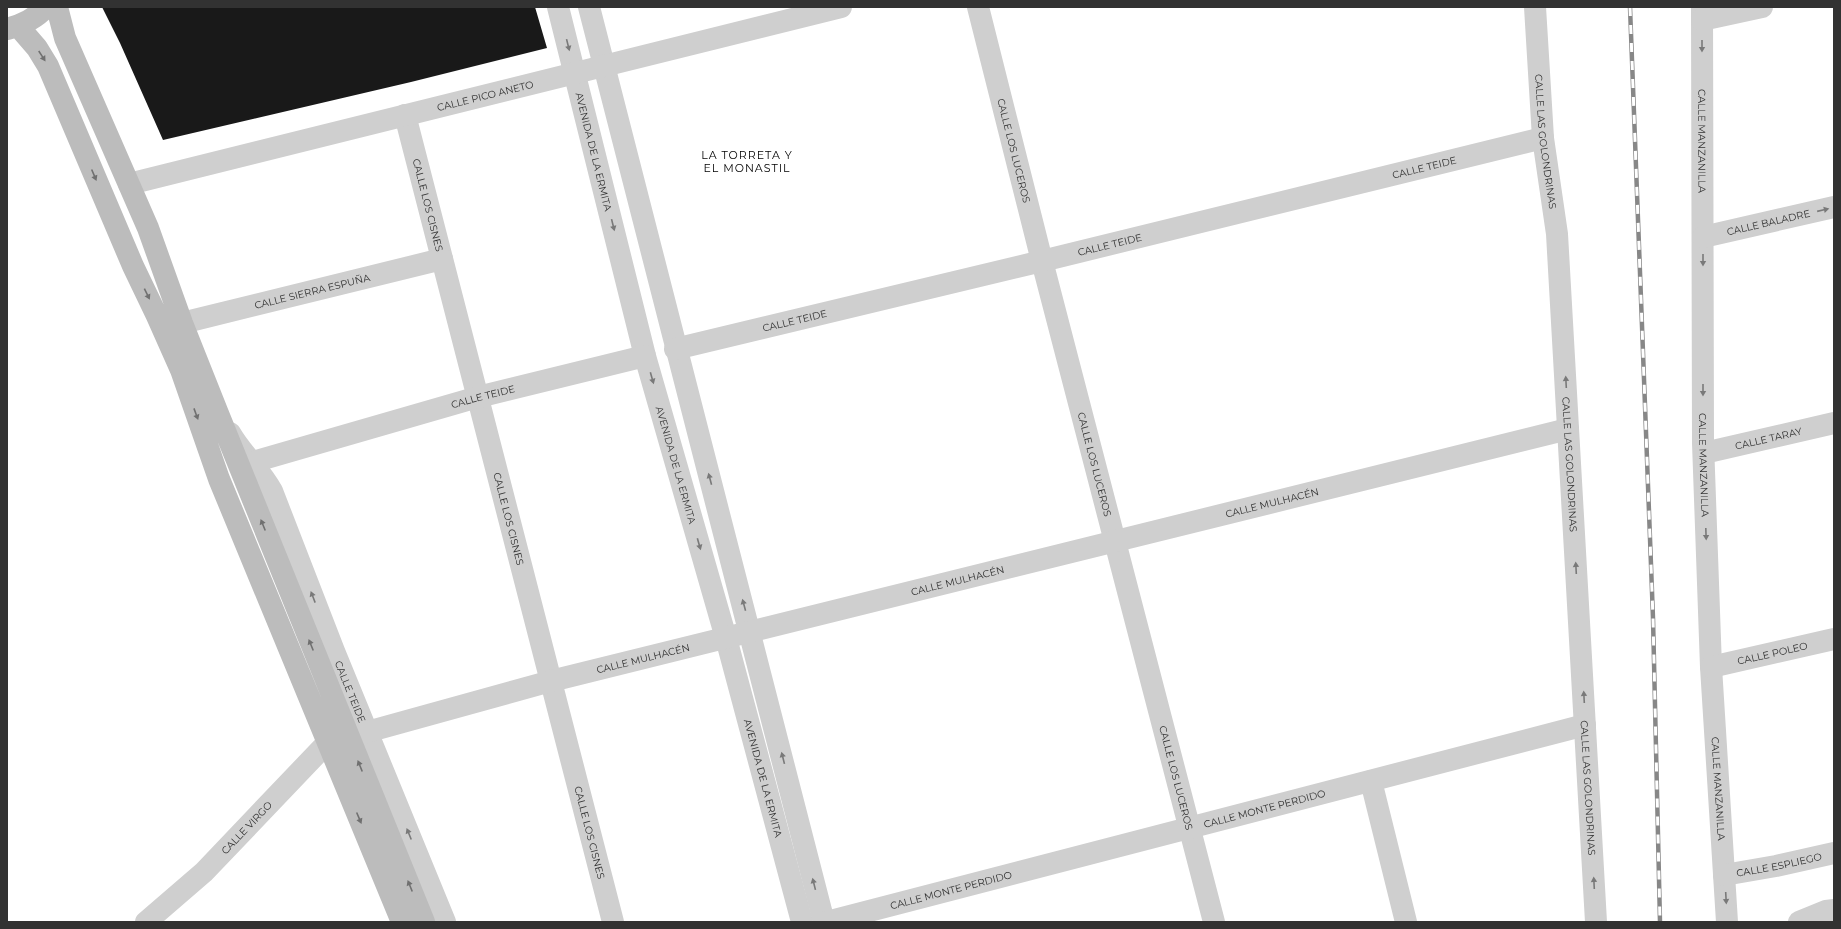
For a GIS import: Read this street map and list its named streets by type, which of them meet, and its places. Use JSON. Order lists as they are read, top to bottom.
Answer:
{
  "streets": {
    "street": [
      "CALLE PICO ANETO",
      "CALLE LAS GOLONDRINAS",
      "CALLE MANZANILLA",
      "CALLE LOS LUCEROS",
      "AVENIDA DE LA ERMITA",
      "CALLE TEIDE",
      "CALLE LOS CISNES",
      "CALLE BALADRE",
      "CALLE SIERRA ESPUÑA",
      "CALLE TARAY",
      "CALLE MULHACÉN",
      "CALLE POLEO",
      "CALLE MONTE PERDIDO",
      "CALLE VIRGO",
      "CALLE ESPLIEGO"
    ]
  },
  "crossings": [
    ["CALLE PICO ANETO", "AVENIDA DE LA ERMITA"],
    ["CALLE PICO ANETO", "CALLE LOS CISNES"],
    ["CALLE LAS GOLONDRINAS", "CALLE TEIDE"],
    ["CALLE LAS GOLONDRINAS", "CALLE MULHACÉN"],
    ["CALLE LAS GOLONDRINAS", "CALLE MONTE PERDIDO"],
    ["CALLE MANZANILLA", "CALLE BALADRE"],
    ["CALLE MANZANILLA", "CALLE TARAY"],
    ["CALLE MANZANILLA", "CALLE POLEO"],
    ["CALLE MANZANILLA", "CALLE ESPLIEGO"],
    ["CALLE LOS LUCEROS", "CALLE TEIDE"],
    ["CALLE LOS LUCEROS", "CALLE MULHACÉN"],
    ["CALLE LOS LUCEROS", "CALLE MONTE PERDIDO"],
    ["AVENIDA DE LA ERMITA", "CALLE TEIDE"],
    ["AVENIDA DE LA ERMITA", "CALLE MULHACÉN"],
    ["CALLE TEIDE", "CALLE LOS CISNES"],
    ["CALLE TEIDE", "CALLE MULHACÉN"],
    ["CALLE LOS CISNES", "CALLE SIERRA ESPUÑA"],
    ["CALLE LOS CISNES", "CALLE MULHACÉN"]
  ],
  "one_way": ["CALLE LAS GOLONDRINAS", "CALLE MANZANILLA", "CALLE BALADRE"],
  "districts": ["LA TORRETA Y EL MONASTIL"]
}
